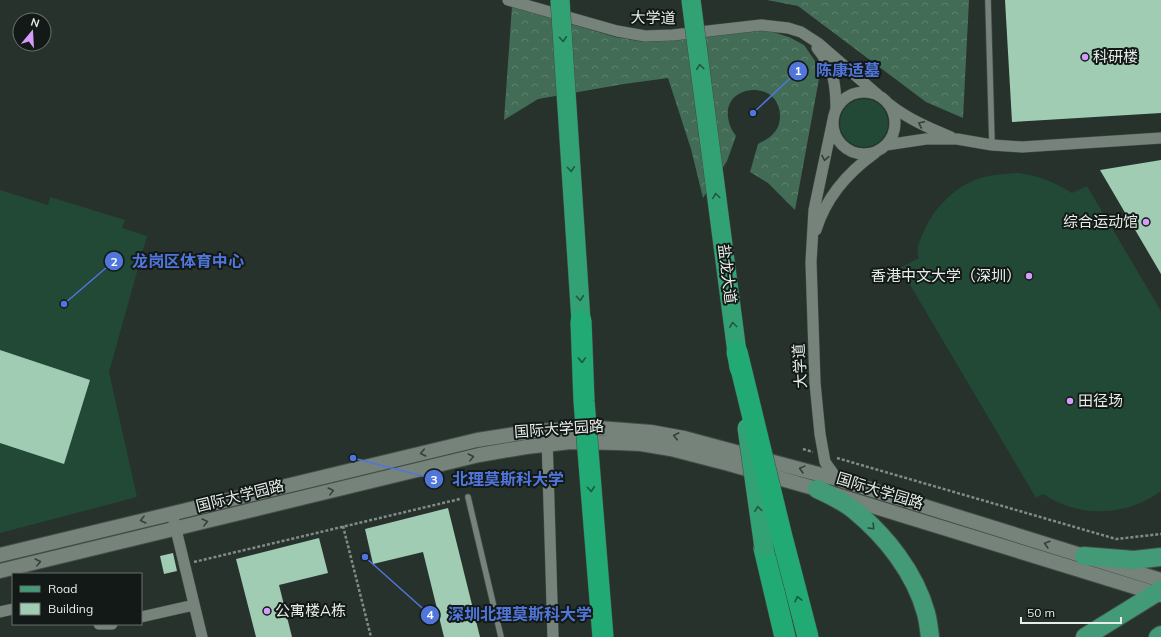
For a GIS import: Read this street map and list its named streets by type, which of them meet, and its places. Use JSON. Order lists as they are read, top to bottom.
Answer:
{
  "streets": {
    "highway": ["盐龙大道"],
    "street": ["大学道", "国际大学园路"]
  },
  "crossings": [
    ["大学道", "国际大学园路"]
  ],
  "places": [
    "科研楼",
    "陈康适墓",
    "综合运动馆",
    "香港中文大学（深圳）",
    "龙岗区体育中心",
    "田径场",
    "北理莫斯科大学",
    "深圳北理莫斯科大学",
    "公寓楼A栋"
  ],
  "legend": ["Road", "Building"],
  "scale_bar": "50 m",
  "north": "top"
}
